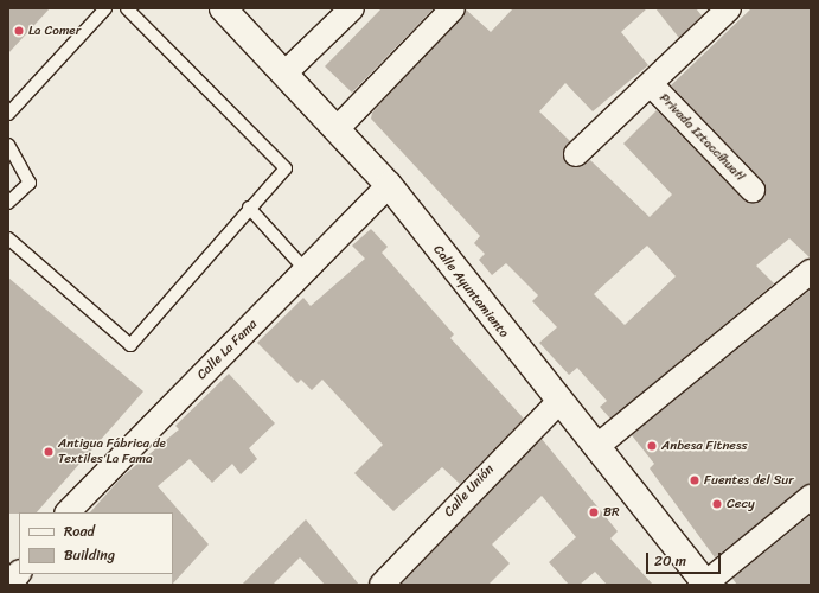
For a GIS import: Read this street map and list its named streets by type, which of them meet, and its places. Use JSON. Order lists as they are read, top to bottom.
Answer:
{
  "streets": {
    "street": [
      "Privada Iztaccíhuatl",
      "Calle Ayuntamiento",
      "Calle La Fama",
      "Calle Unión"
    ]
  },
  "crossings": [
    ["Calle Ayuntamiento", "Calle La Fama"],
    ["Calle Ayuntamiento", "Calle Unión"]
  ],
  "places": [
    "La Comer",
    "Anbesa Fitness",
    "Antigua Fábrica de Textiles La Fama",
    "Fuentes del Sur",
    "Cecy",
    "BR"
  ],
  "legend": ["Road", "Building"],
  "scale_bar": "20 m"
}
